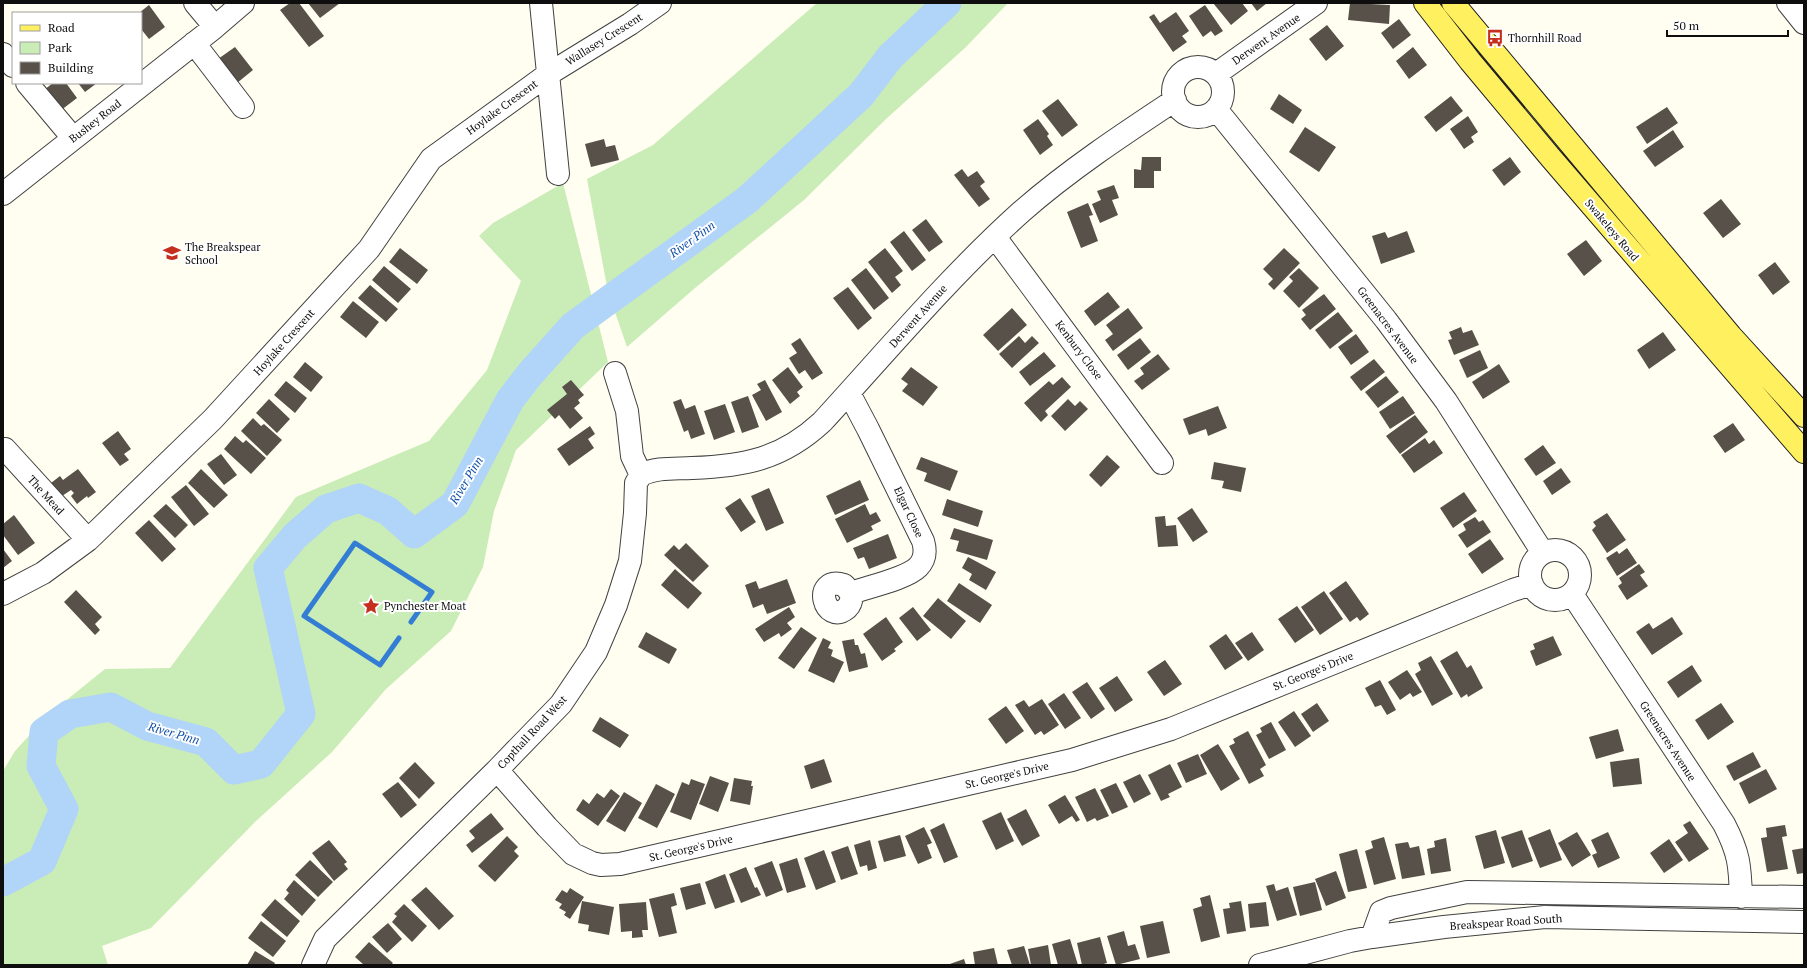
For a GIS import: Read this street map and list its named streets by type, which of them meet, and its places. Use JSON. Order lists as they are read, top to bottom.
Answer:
{
  "streets": {
    "main road": ["Swakeleys Road"],
    "street": [
      "Wallasey Crescent",
      "Derwent Avenue",
      "Hoylake Crescent",
      "Bushey Road",
      "Greenacres Avenue",
      "Kenbury Close",
      "The Mead",
      "Elgar Close",
      "St. George's Drive",
      "Copthall Road West",
      "Breakspear Road South"
    ]
  },
  "crossings": [
    ["Wallasey Crescent", "Hoylake Crescent"],
    ["Derwent Avenue", "Greenacres Avenue"],
    ["Derwent Avenue", "Kenbury Close"],
    ["Derwent Avenue", "Elgar Close"],
    ["Derwent Avenue", "Copthall Road West"],
    ["Hoylake Crescent", "The Mead"],
    ["Greenacres Avenue", "St. George's Drive"],
    ["St. George's Drive", "Copthall Road West"]
  ],
  "water": ["River Pinn"],
  "places": {
    "bus stop": ["Thornhill Road"],
    "school or university": ["The Breakspear School"],
    "place": ["Pynchester Moat"]
  },
  "legend": ["Road", "Park", "Building"],
  "scale_bar": "50 m"
}
